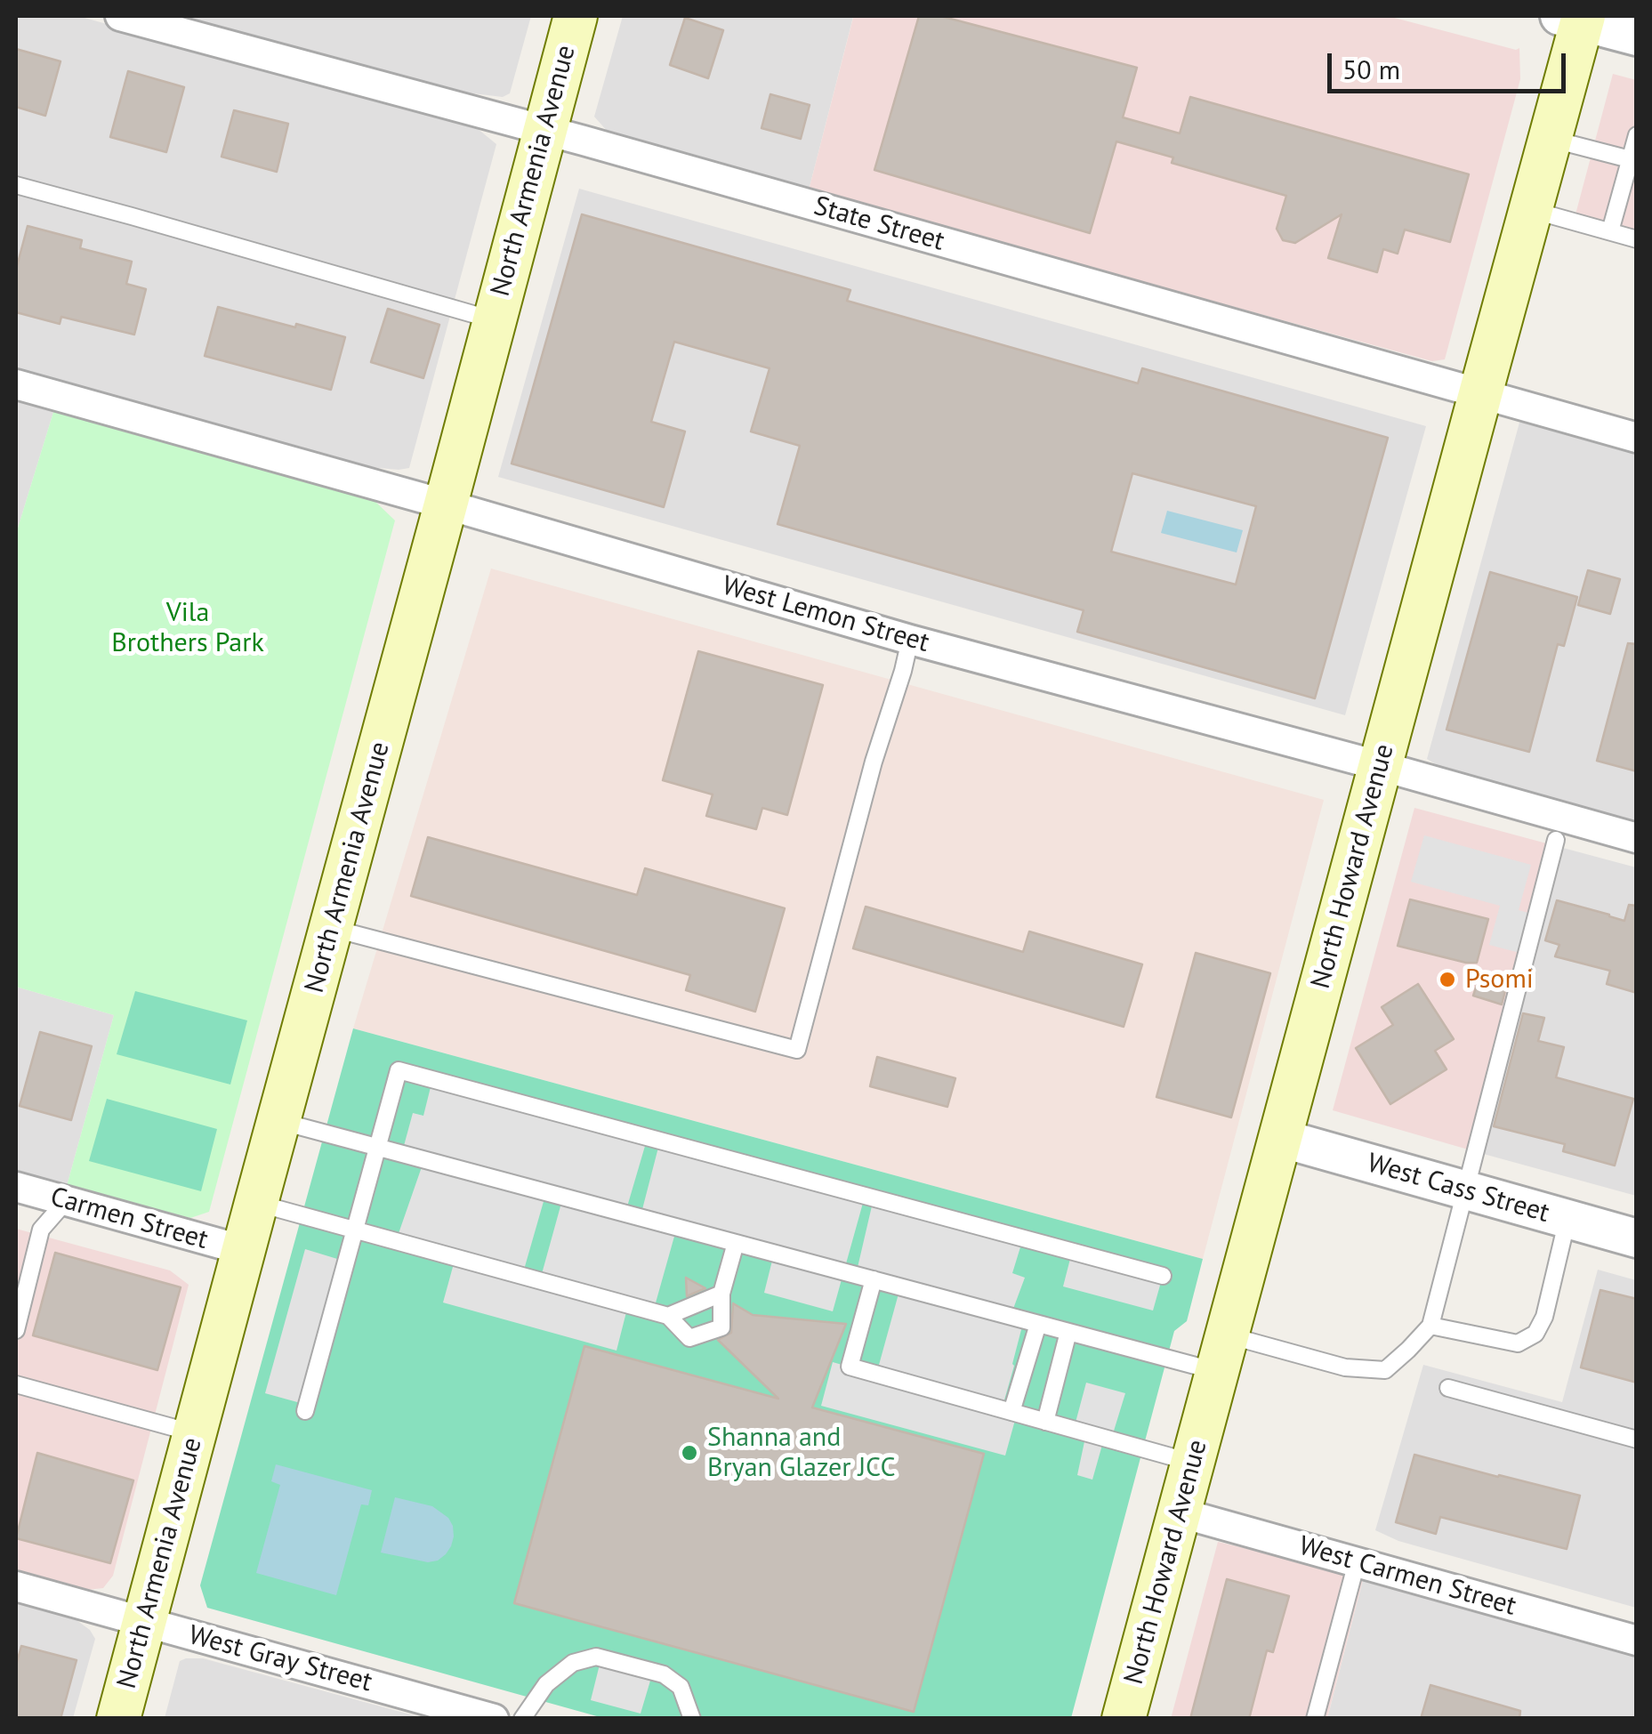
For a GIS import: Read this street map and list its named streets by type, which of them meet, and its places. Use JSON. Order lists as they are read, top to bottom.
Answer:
{
  "streets": {
    "main road": ["North Armenia Avenue", "North Howard Avenue"],
    "street": [
      "State Street",
      "West Lemon Street",
      "West Cass Street",
      "Carmen Street",
      "West Carmen Street",
      "West Gray Street"
    ]
  },
  "crossings": [
    ["North Armenia Avenue", "State Street"],
    ["North Armenia Avenue", "West Lemon Street"],
    ["North Armenia Avenue", "Carmen Street"],
    ["North Armenia Avenue", "West Gray Street"],
    ["State Street", "North Howard Avenue"],
    ["West Lemon Street", "North Howard Avenue"],
    ["North Howard Avenue", "West Cass Street"],
    ["North Howard Avenue", "West Carmen Street"]
  ],
  "parks": ["Vila Brothers Park"],
  "places": ["Psomi", "Shanna and Bryan Glazer JCC"],
  "scale_bar": "50 m"
}
